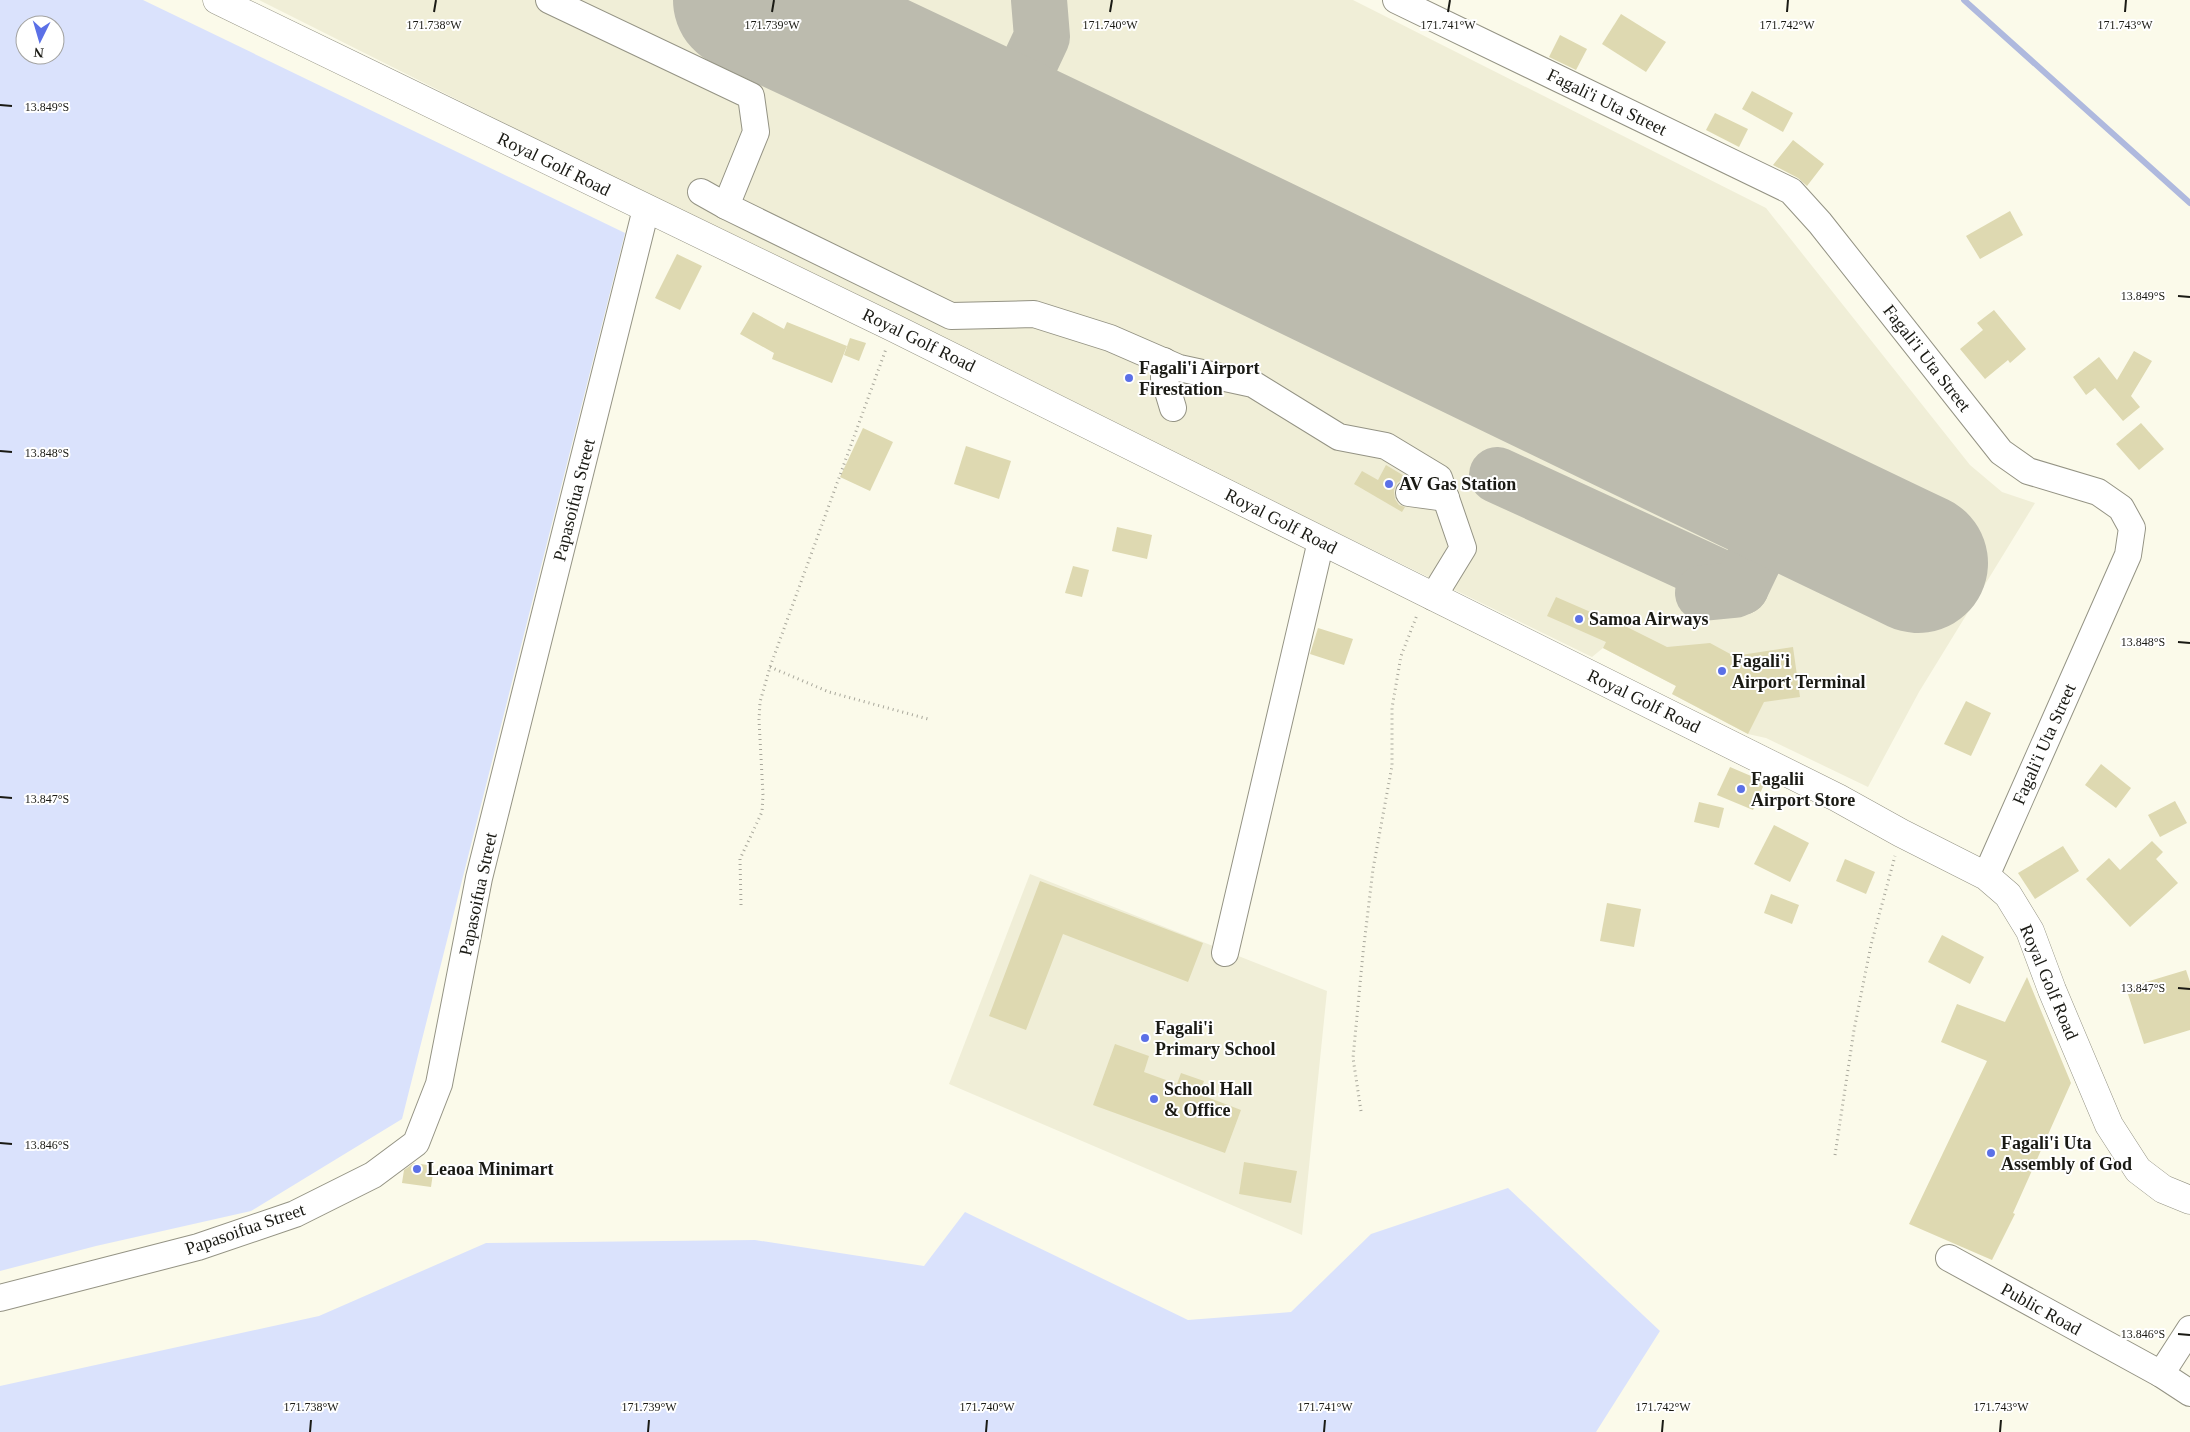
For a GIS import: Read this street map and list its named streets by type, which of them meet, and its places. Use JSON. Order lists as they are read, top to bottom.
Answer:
{
  "streets": {
    "main road": ["Royal Golf Road"],
    "street": ["Fagali'i Uta Street", "Papasoifua Street", "Public Road"]
  },
  "crossings": [
    ["Fagali'i Uta Street", "Royal Golf Road"],
    ["Royal Golf Road", "Papasoifua Street"]
  ],
  "places": [
    "Fagali'i Airport Firestation",
    "AV Gas Station",
    "Samoa Airways",
    "Fagali'i Airport Terminal",
    "Fagalii Airport Store",
    "Fagali'i Primary School",
    "School Hall & Office",
    "Fagali'i Uta Assembly of God",
    "Leaoa Minimart"
  ],
  "north": "bottom",
  "coordinates": [
    "171.738°W",
    "171.739°W",
    "171.740°W",
    "171.741°W",
    "171.742°W",
    "171.743°W",
    "13.849°S",
    "13.848°S",
    "13.847°S",
    "13.846°S"
  ]
}
